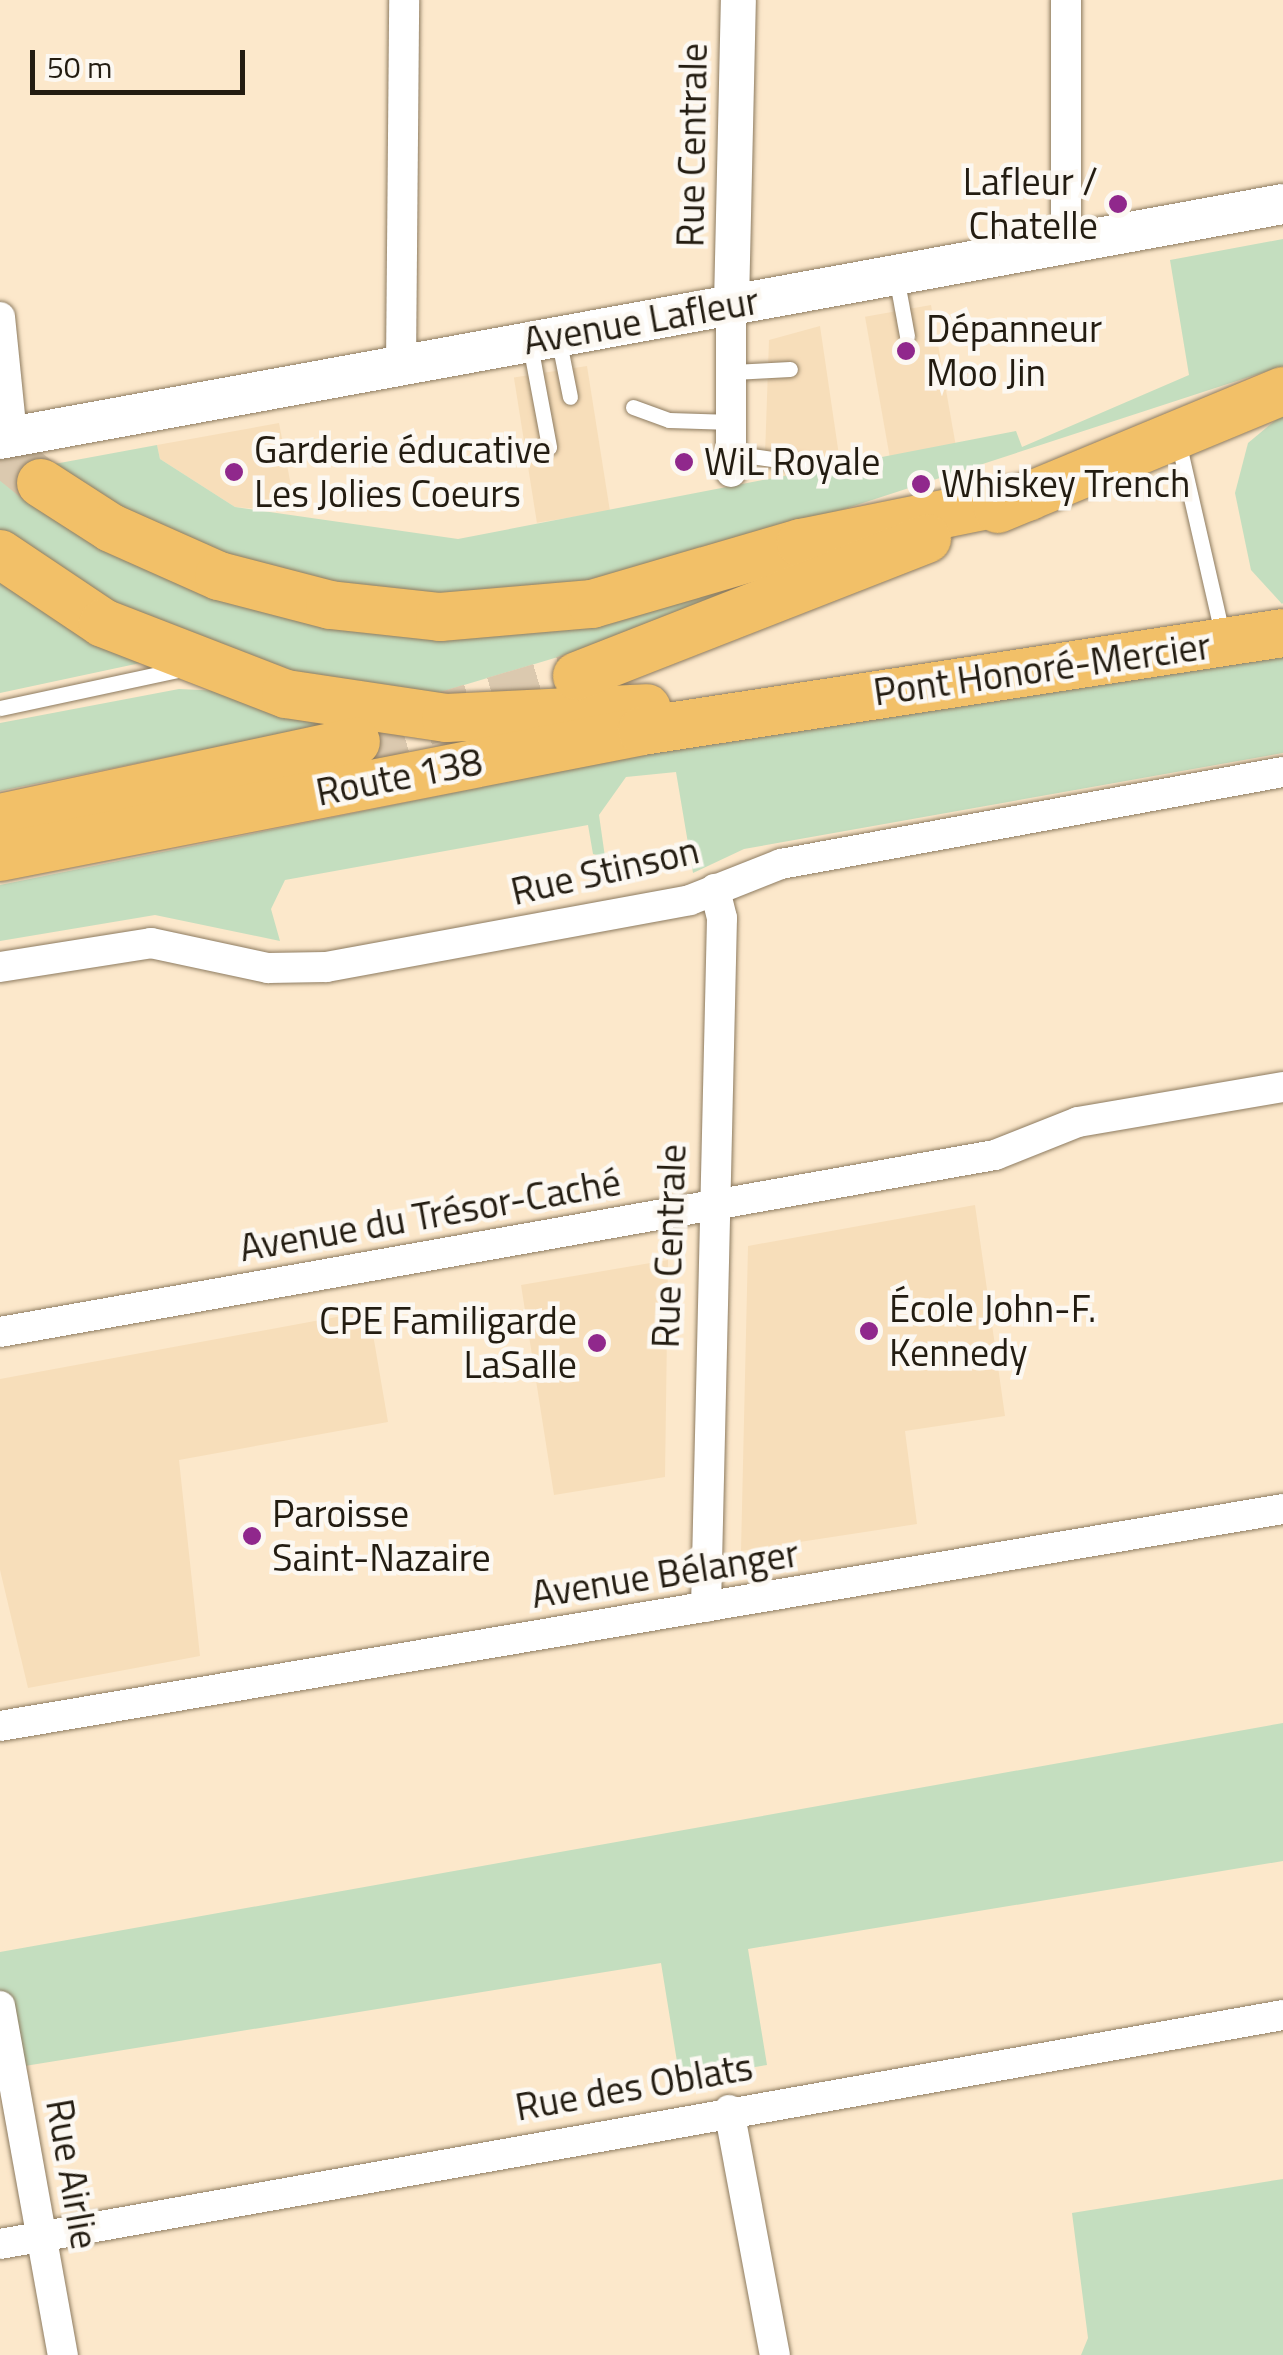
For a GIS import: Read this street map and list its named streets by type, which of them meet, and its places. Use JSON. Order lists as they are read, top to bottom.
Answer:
{
  "streets": {
    "highway": ["Pont Honoré-Mercier", "Route 138"],
    "main road": ["Avenue Lafleur"],
    "street": [
      "Rue Centrale",
      "Rue Stinson",
      "Avenue du Trésor-Caché",
      "Avenue Bélanger",
      "Rue des Oblats",
      "Rue Airlie"
    ]
  },
  "crossings": [
    ["Rue Centrale", "Avenue Lafleur"],
    ["Rue Centrale", "Rue Stinson"],
    ["Rue Centrale", "Avenue du Trésor-Caché"],
    ["Rue Centrale", "Avenue Bélanger"],
    ["Pont Honoré-Mercier", "Route 138"],
    ["Rue des Oblats", "Rue Airlie"]
  ],
  "places": [
    "Lafleur / Chatelle",
    "Dépanneur Moo Jin",
    "WiL Royale",
    "Garderie éducative Les Jolies Coeurs",
    "Whiskey Trench",
    "École John-F. Kennedy",
    "CPE Familigarde LaSalle",
    "Paroisse Saint-Nazaire"
  ],
  "scale_bar": "50 m"
}
